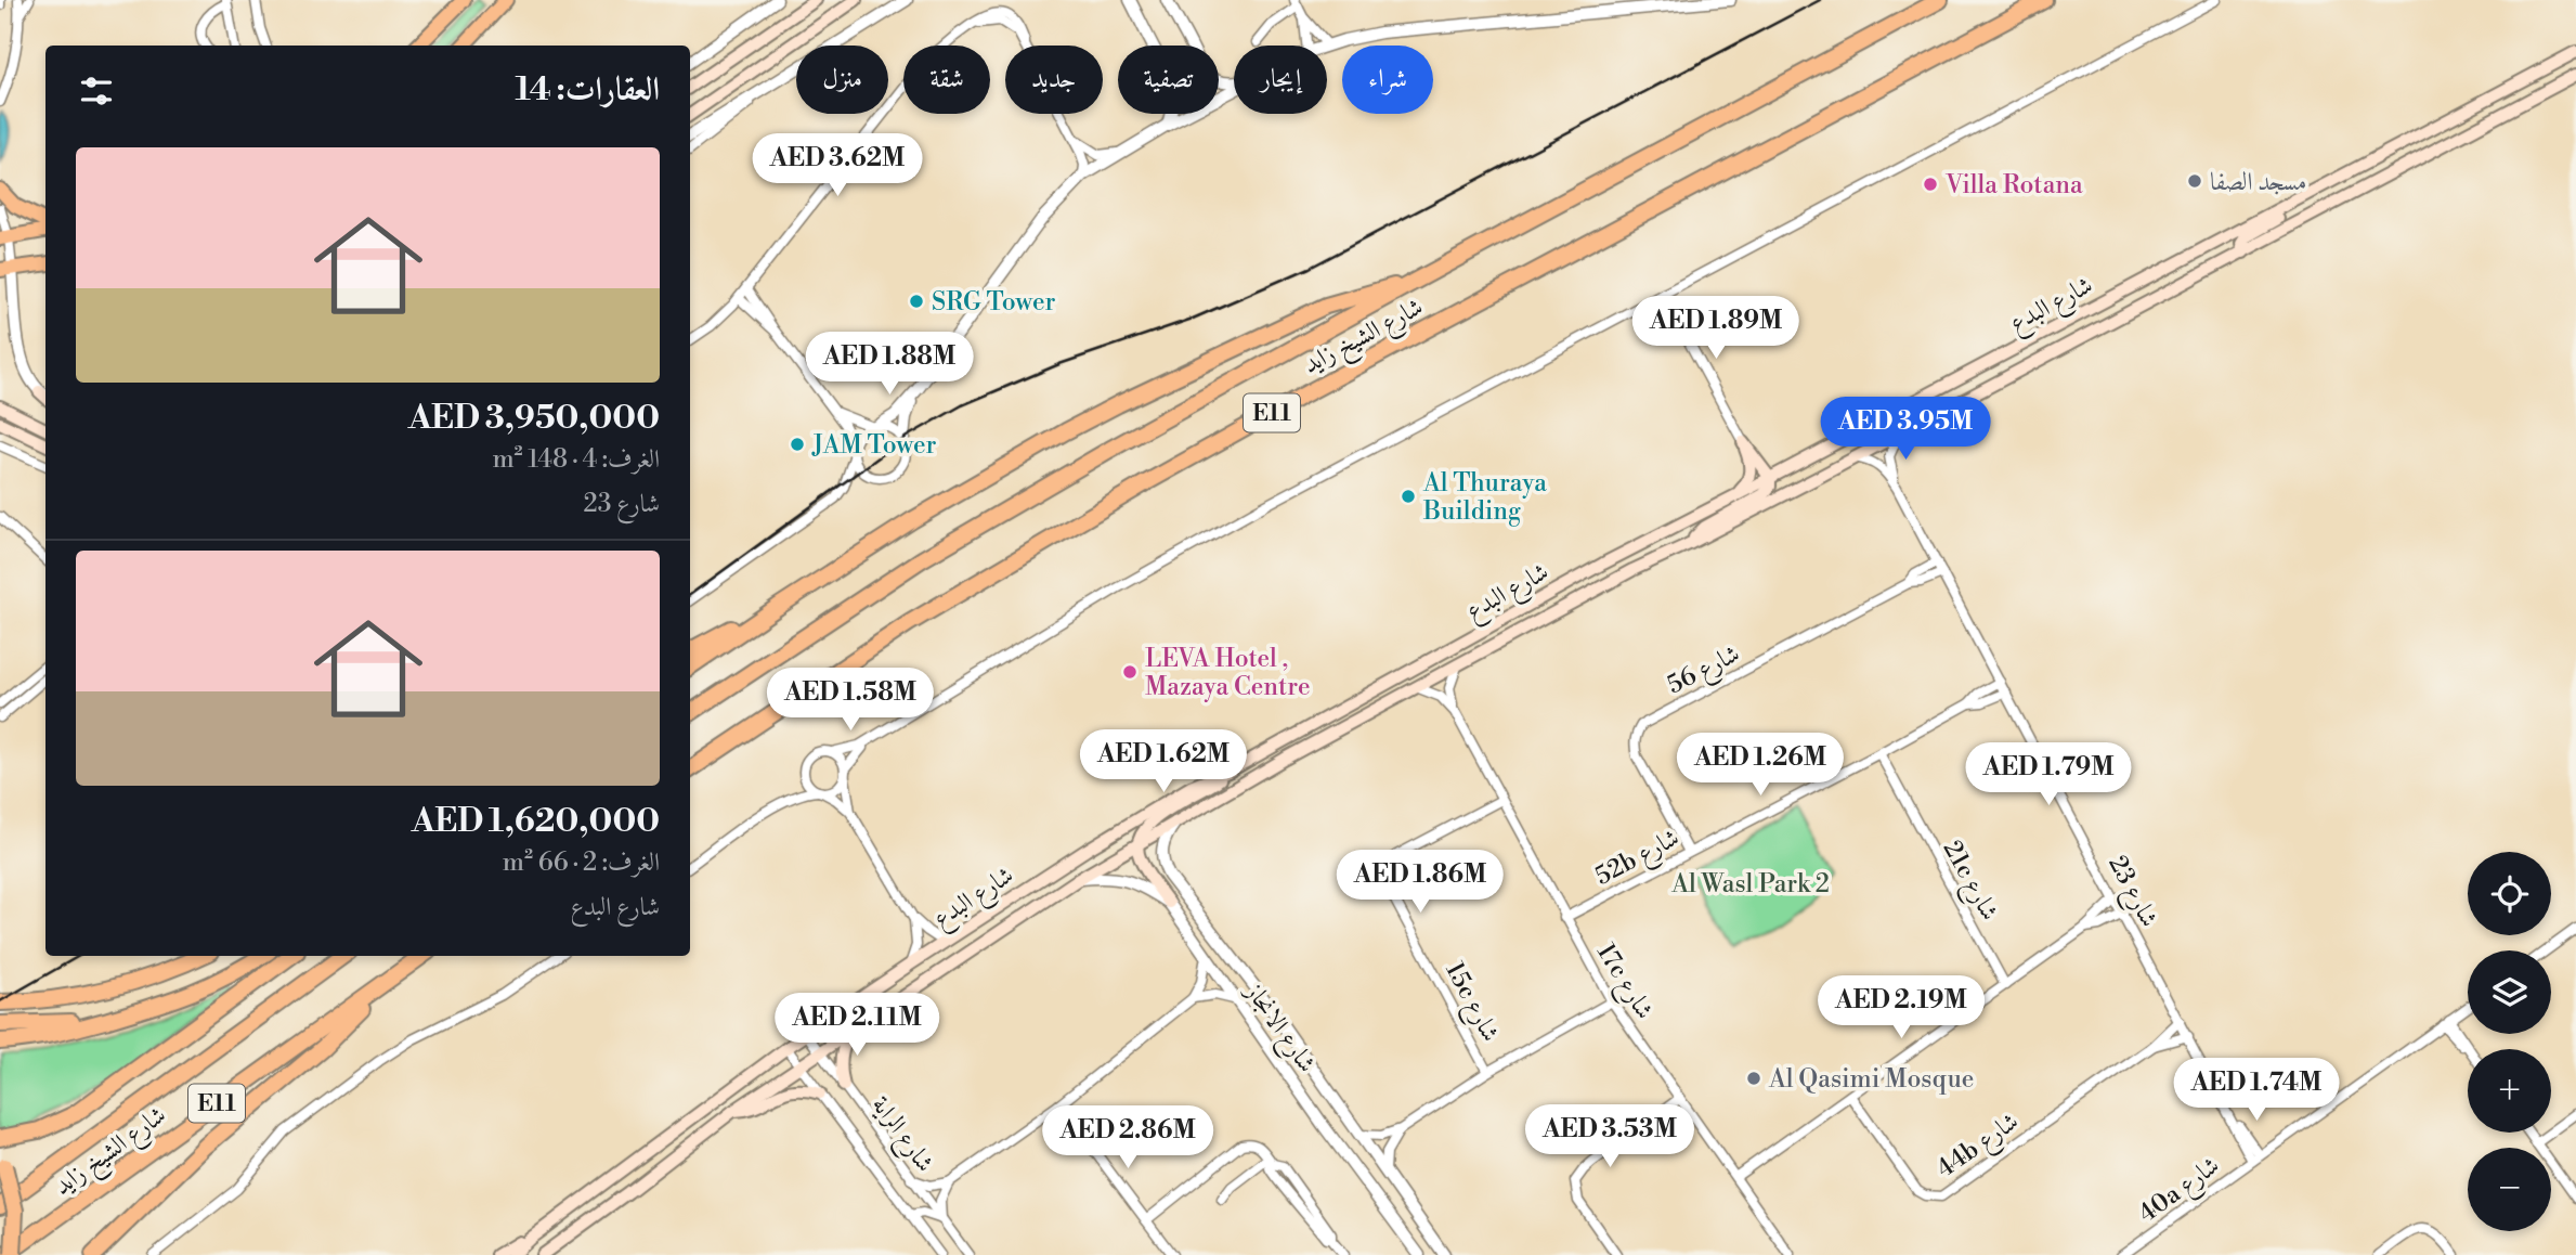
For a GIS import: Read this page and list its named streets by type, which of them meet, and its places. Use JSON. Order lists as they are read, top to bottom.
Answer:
{
  "streets": {
    "highway": ["شارع الشيخ زايد", "E11"],
    "main road": ["شارع البدع"],
    "street": [
      "شارع 56",
      "52b شارع",
      "21c شارع",
      "شارع 23",
      "17c شارع",
      "15c شارع",
      "شارع الانجاز",
      "شارع الراية",
      "44b شارع",
      "40a شارع"
    ]
  },
  "crossings": [
    ["شارع البدع", "شارع 23"],
    ["شارع البدع", "17c شارع"],
    ["شارع البدع", "شارع الانجاز"],
    ["شارع البدع", "شارع الراية"],
    ["شارع 56", "52b شارع"],
    ["شارع 56", "شارع 23"],
    ["52b شارع", "21c شارع"],
    ["52b شارع", "شارع 23"],
    ["52b شارع", "17c شارع"],
    ["شارع 23", "44b شارع"],
    ["شارع 23", "40a شارع"],
    ["17c شارع", "15c شارع"]
  ],
  "parks": ["Al Wasl Park 2"],
  "places": [
    "مسجد الصفا",
    "Villa Rotana",
    "SRG Tower",
    "JAM Tower",
    "Al Thuraya Building",
    "LEVA Hotel , Mazaya Centre",
    "Al Qasimi Mosque"
  ],
  "page": {
    "chip": [
      "شراء",
      "إيجار",
      "تصفية",
      "جديد",
      "شقة",
      "منزل"
    ],
    "heading": "العقارات: 14",
    "price": [
      "AED 3.62M",
      "AED 1.89M",
      "AED 1.88M",
      "AED 3.95M",
      "AED 1.58M",
      "AED 1.62M",
      "AED 1.26M",
      "AED 1.79M",
      "AED 1.86M",
      "AED 2.19M",
      "AED 2.11M",
      "AED 1.74M",
      "AED 3.53M",
      "AED 2.86M"
    ],
    "list": [
      {
        "name": "AED 3,950,000",
        "note": "الغرف: 4 · 148 m² · شارع 23"
      },
      {
        "name": "AED 1,620,000",
        "note": "الغرف: 2 · 66 m² · شارع البدع"
      }
    ],
    "map_buttons": ["+", "−"]
  }
}
